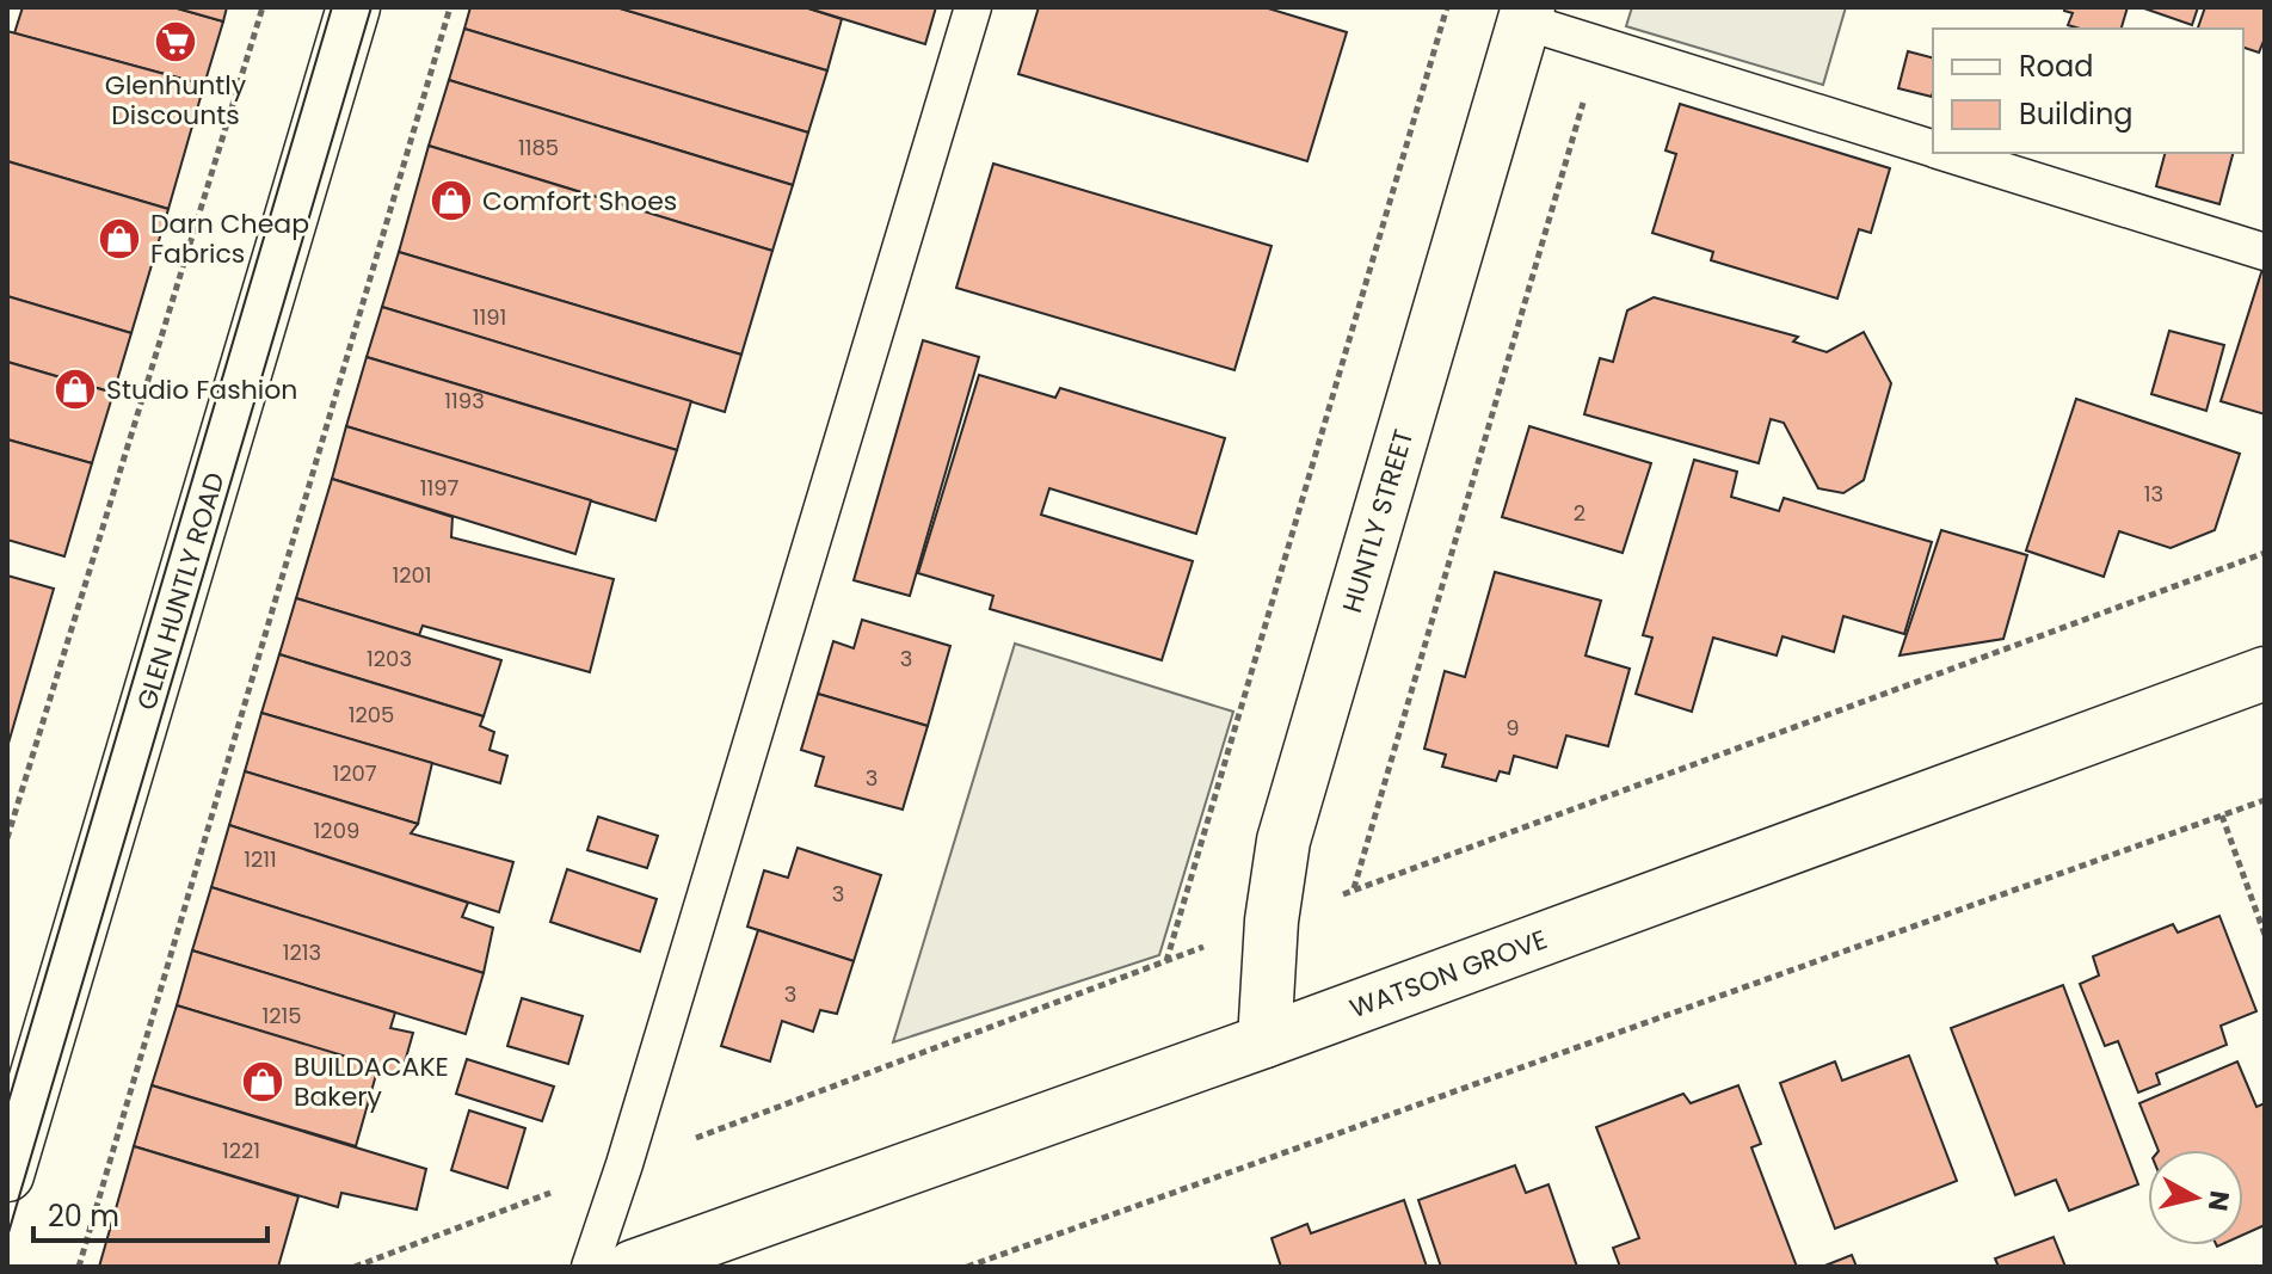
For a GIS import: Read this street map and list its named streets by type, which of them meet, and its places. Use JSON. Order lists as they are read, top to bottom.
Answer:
{
  "streets": {
    "street": ["HUNTLY STREET", "GLEN HUNTLY ROAD", "WATSON GROVE"]
  },
  "crossings": [
    ["HUNTLY STREET", "WATSON GROVE"]
  ],
  "places": {
    "supermarket": ["Glenhuntly Discounts"],
    "shop": [
      "Comfort Shoes",
      "Darn Cheap Fabrics",
      "Studio Fashion",
      "BUILDACAKE Bakery"
    ]
  },
  "house_numbers": [
    "1185",
    "1191",
    "1193",
    "1197",
    "13",
    "2",
    "1201",
    "1203",
    "3",
    "1205",
    "9",
    "1207",
    "3",
    "1209",
    "1211",
    "3",
    "1213",
    "3",
    "1215",
    "1221"
  ],
  "legend": ["Road", "Building"],
  "scale_bar": "20 m",
  "north": "right"
}
